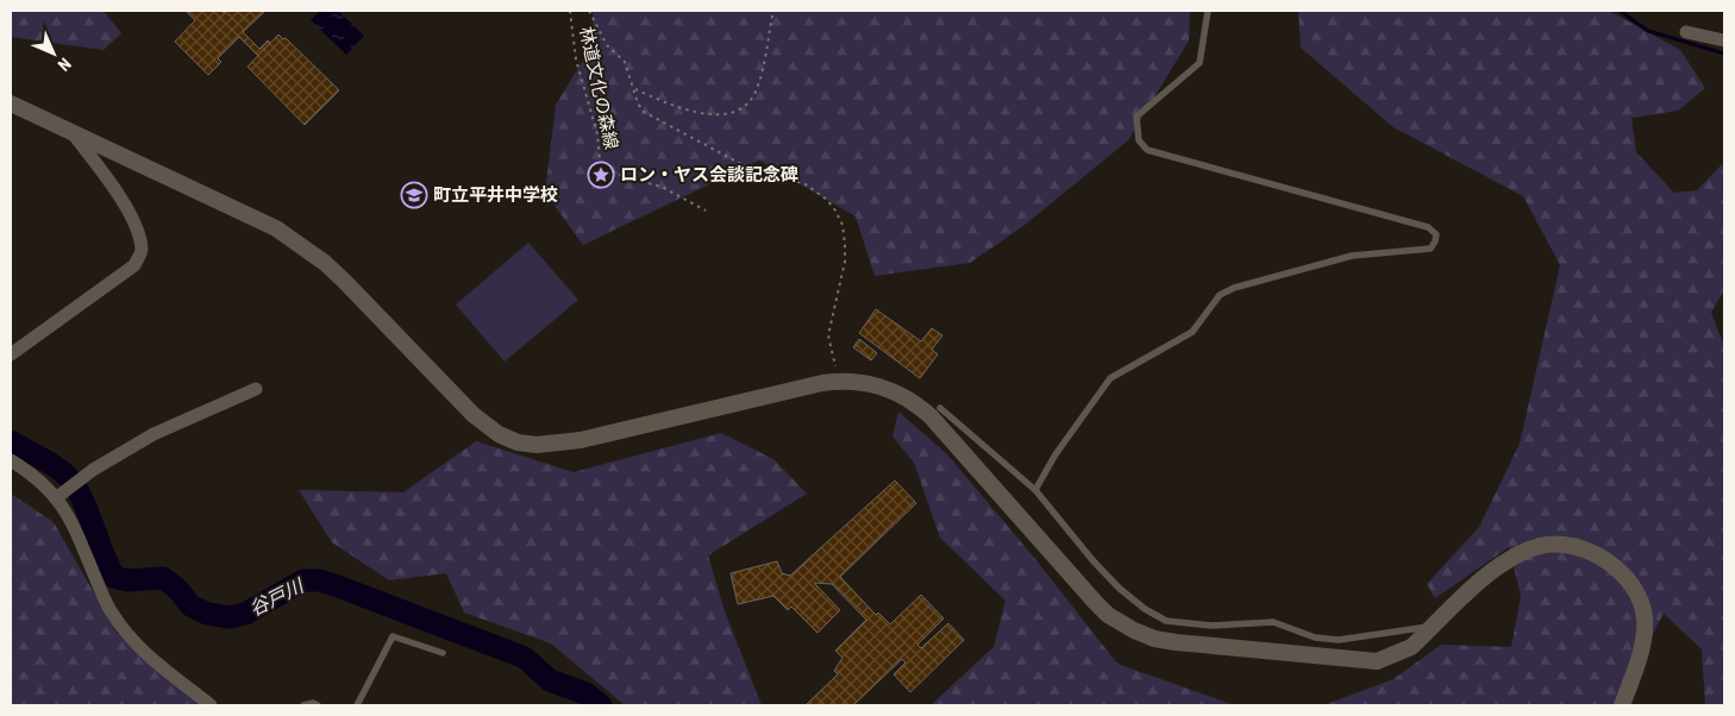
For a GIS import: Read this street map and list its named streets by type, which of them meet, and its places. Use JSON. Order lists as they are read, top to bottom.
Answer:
{
  "streets": {
    "path": ["林道文化の森線"]
  },
  "water": ["谷戸川"],
  "places": {
    "place": ["ロン・ヤス会談記念碑"],
    "school or university": ["町立平井中学校"]
  },
  "north": "bottom right"
}
